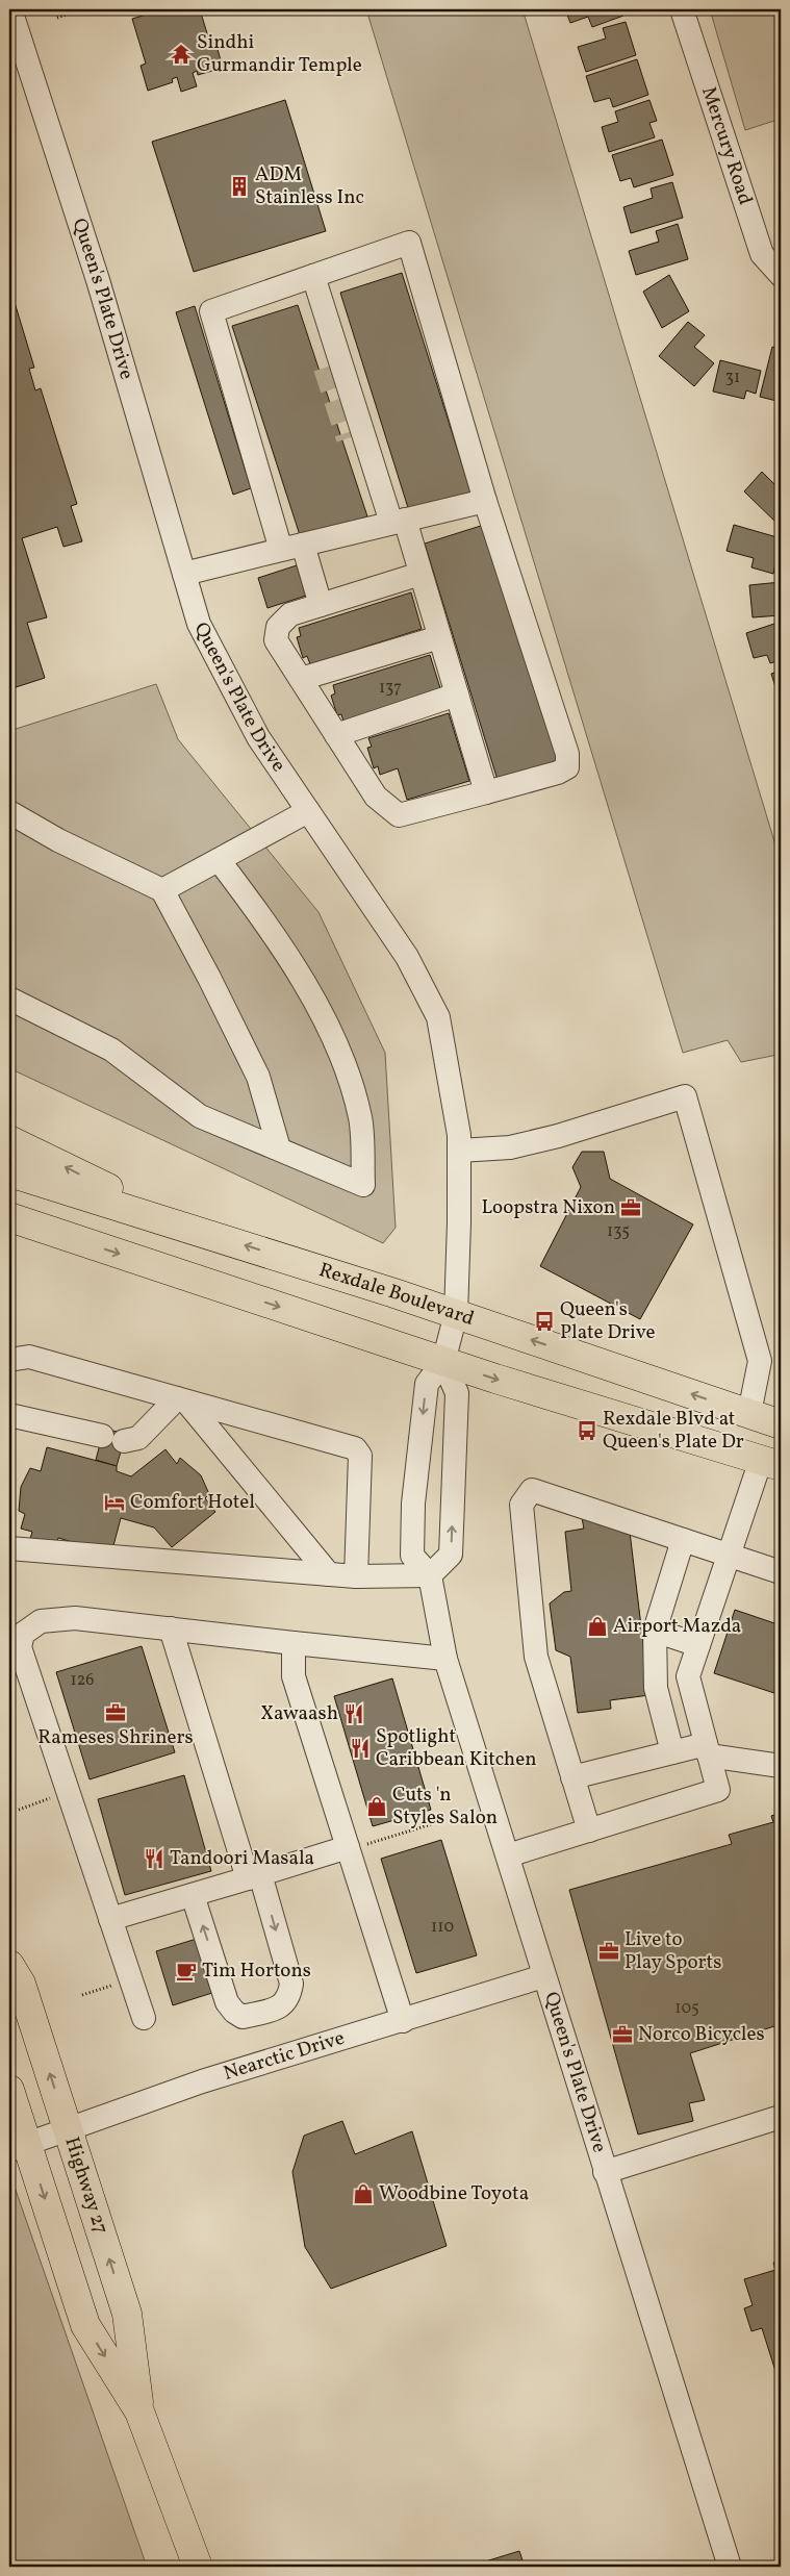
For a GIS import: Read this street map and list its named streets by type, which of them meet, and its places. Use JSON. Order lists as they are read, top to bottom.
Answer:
{
  "streets": {
    "main road": ["Rexdale Boulevard", "Highway 27"],
    "street": ["Mercury Road", "Queen's Plate Drive", "Nearctic Drive"]
  },
  "crossings": [
    ["Queen's Plate Drive", "Rexdale Boulevard"],
    ["Queen's Plate Drive", "Nearctic Drive"],
    ["Nearctic Drive", "Highway 27"]
  ],
  "places": {
    "temple": ["Sindhi Gurmandir Temple"],
    "building": ["ADM Stainless Inc"],
    "office": [
      "Loopstra Nixon",
      "Rameses Shriners",
      "Live to Play Sports",
      "Norco Bicycles"
    ],
    "bus stop": ["Queen's Plate Drive", "Rexdale Blvd at Queen's Plate Dr"],
    "hotel": ["Comfort Hotel"],
    "shop": ["Airport Mazda", "Cuts 'n Styles Salon", "Woodbine Toyota"],
    "restaurant": ["Xawaash", "Spotlight Caribbean Kitchen", "Tandoori Masala"],
    "cafe": ["Tim Hortons"]
  },
  "house_numbers": [
    "31",
    "137",
    "135",
    "126",
    "110",
    "105"
  ]
}
